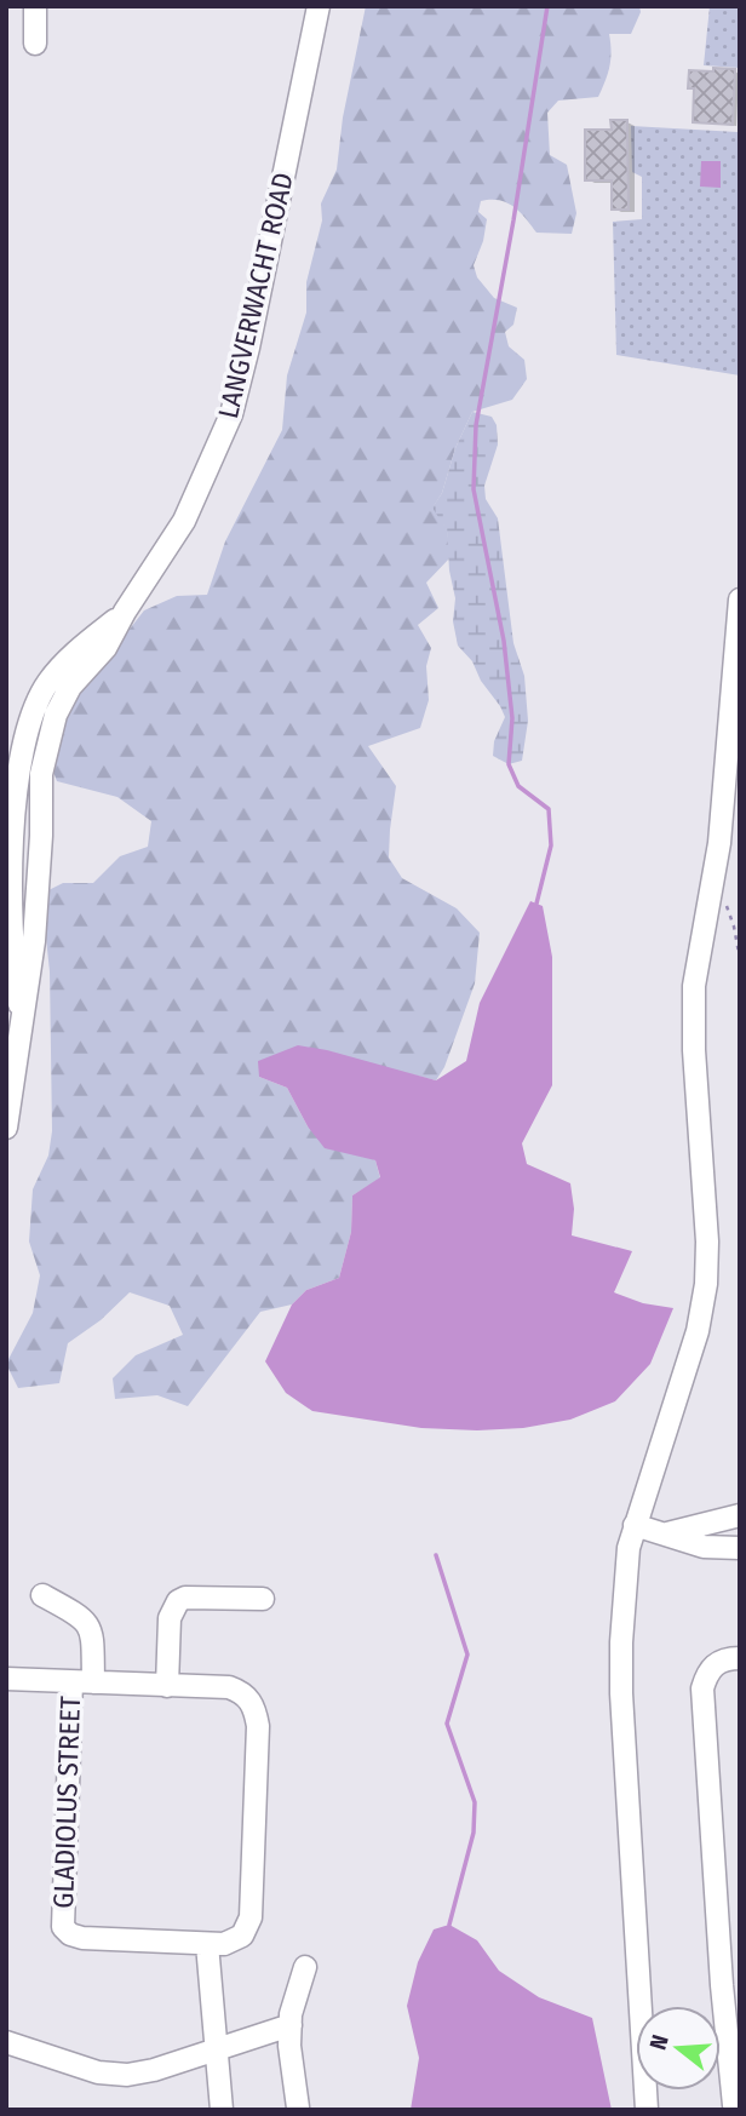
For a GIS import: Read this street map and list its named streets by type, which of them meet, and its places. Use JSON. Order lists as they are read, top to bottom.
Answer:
{
  "streets": {
    "street": ["LANGVERWACHT ROAD", "GLADIOLUS STREET"]
  },
  "north": "left"
}
